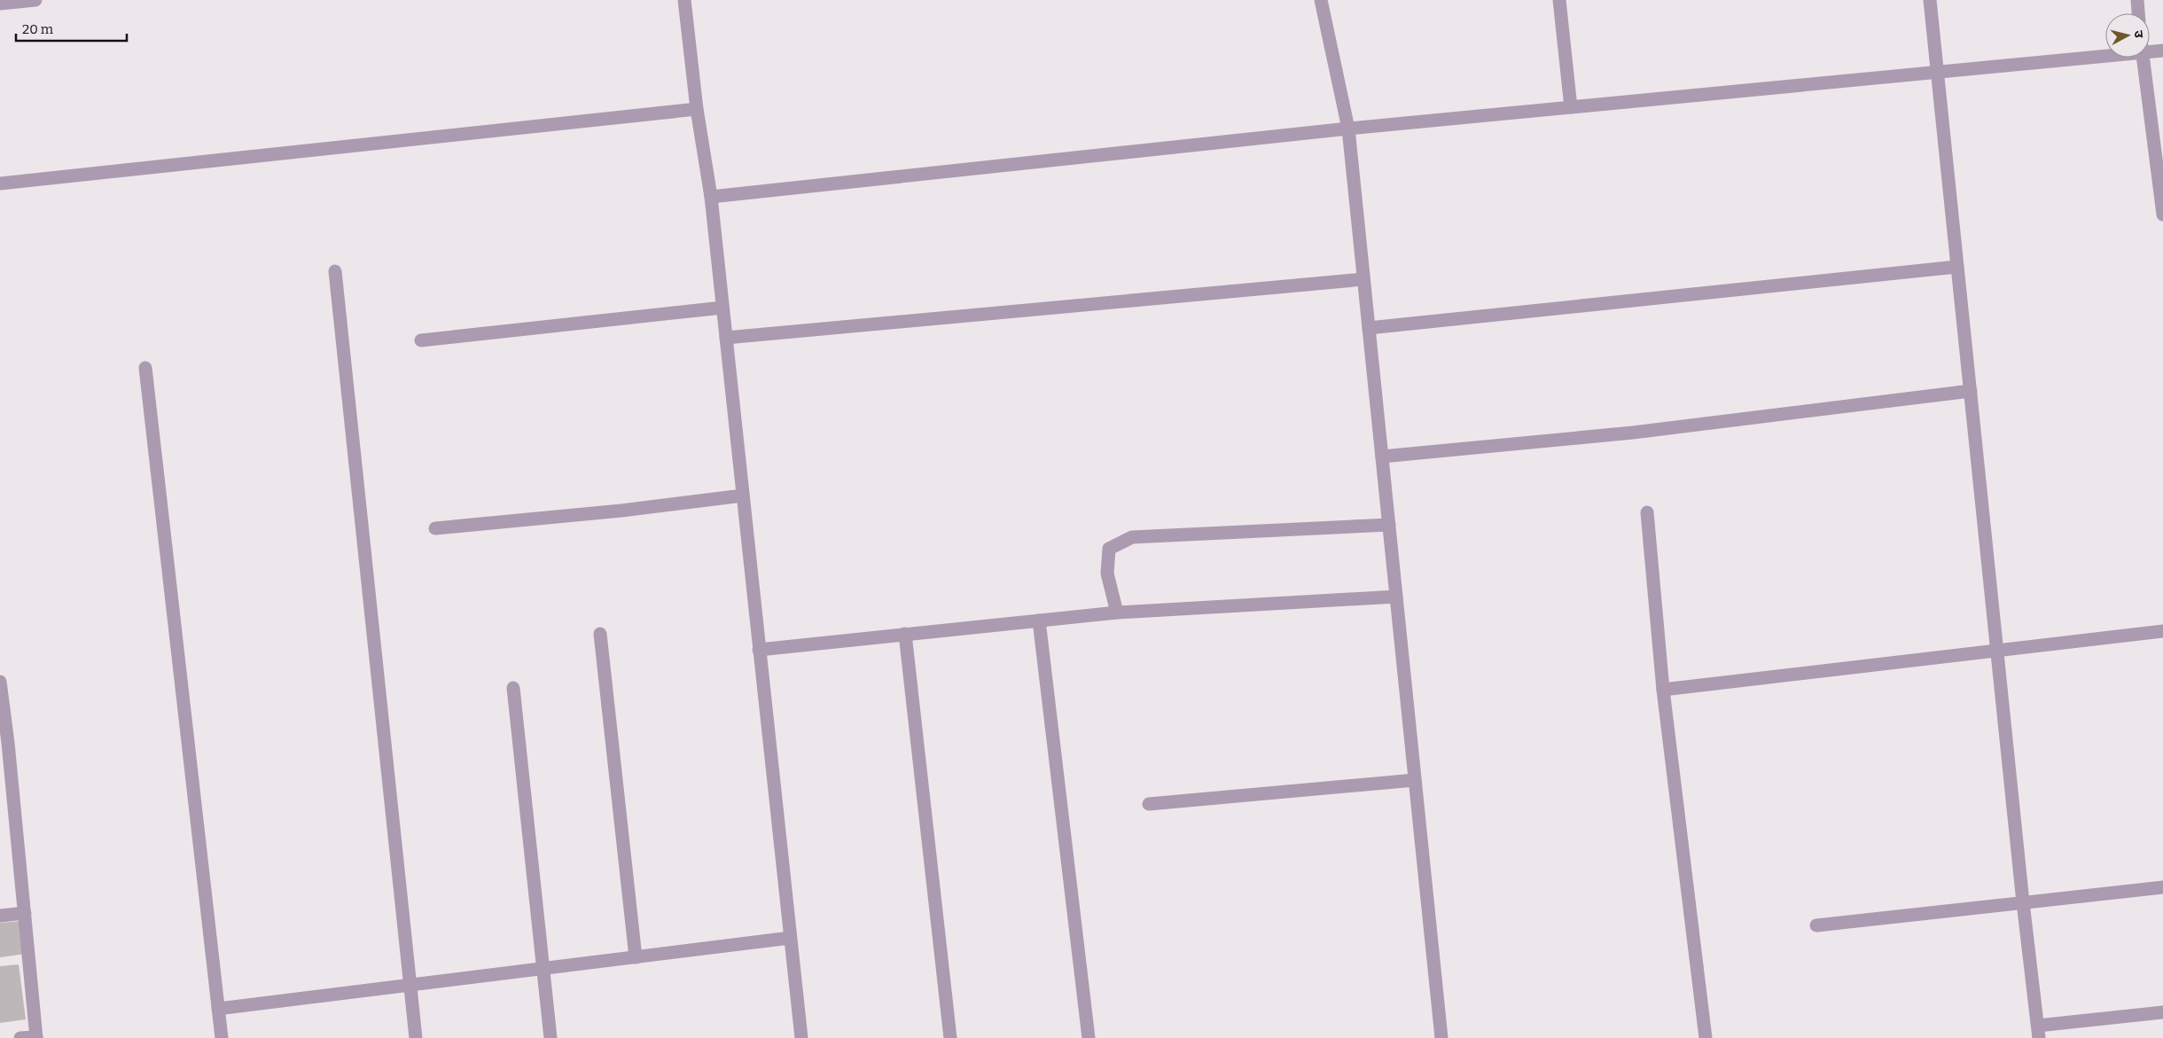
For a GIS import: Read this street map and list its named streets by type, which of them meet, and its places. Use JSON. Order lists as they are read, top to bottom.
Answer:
{
  "scale_bar": "20 m",
  "north": "right"
}
